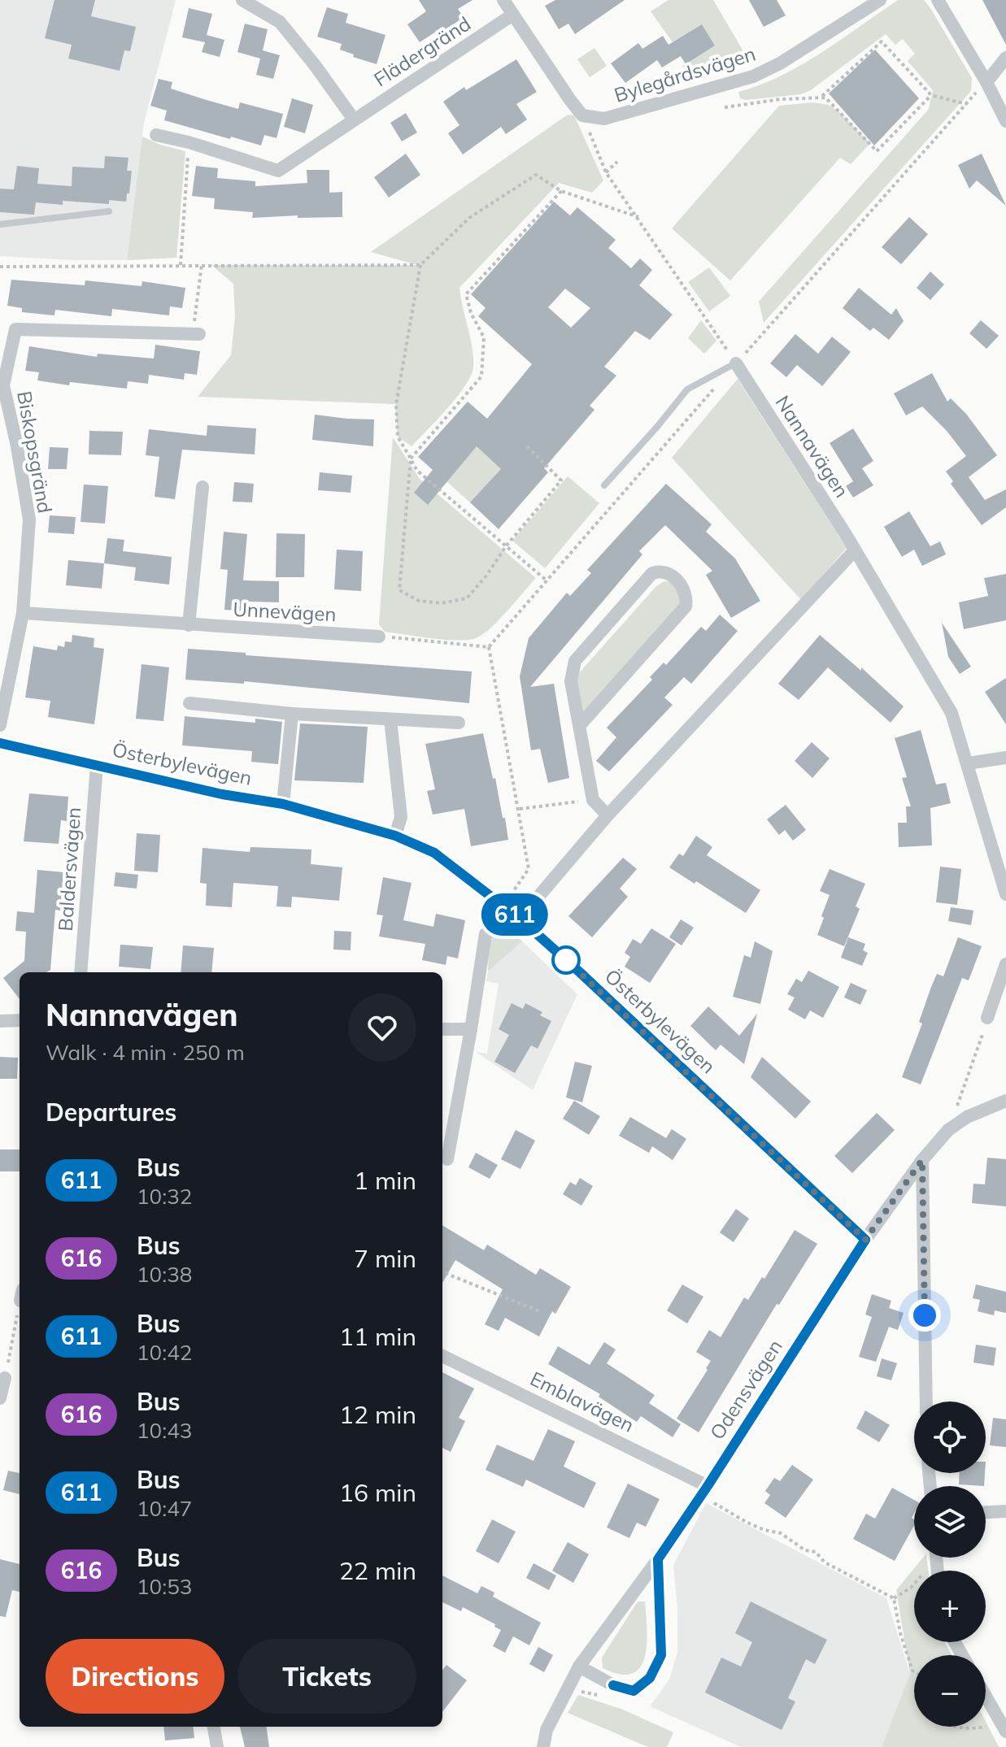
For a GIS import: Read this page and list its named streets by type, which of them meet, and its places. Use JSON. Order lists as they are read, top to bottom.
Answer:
{
  "streets": {
    "street": [
      "Flädergränd",
      "Bylegårdsvägen",
      "Nannavägen",
      "Biskopsgränd",
      "Unnevägen",
      "Österbylevägen",
      "Baldersvägen",
      "Odensvägen",
      "Emblavägen"
    ]
  },
  "crossings": [
    ["Biskopsgränd", "Unnevägen"],
    ["Österbylevägen", "Baldersvägen"],
    ["Österbylevägen", "Odensvägen"],
    ["Odensvägen", "Emblavägen"]
  ],
  "lines": ["bus line 611"],
  "page": {
    "on_map": "611",
    "heading": [
      ["Nannavägen", "Walk · 4 min · 250 m"],
      "Departures"
    ],
    "list": [
      {
        "mark": "611",
        "name": "Bus",
        "note": "10:32",
        "value": "1 min"
      },
      {
        "mark": "616",
        "name": "Bus",
        "note": "10:38",
        "value": "7 min"
      },
      {
        "mark": "611",
        "name": "Bus",
        "note": "10:42",
        "value": "11 min"
      },
      {
        "mark": "616",
        "name": "Bus",
        "note": "10:43",
        "value": "12 min"
      },
      {
        "mark": "611",
        "name": "Bus",
        "note": "10:47",
        "value": "16 min"
      },
      {
        "mark": "616",
        "name": "Bus",
        "note": "10:53",
        "value": "22 min"
      }
    ],
    "map_buttons": ["+", "−"],
    "buttons": ["Directions", "Tickets"]
  }
}
